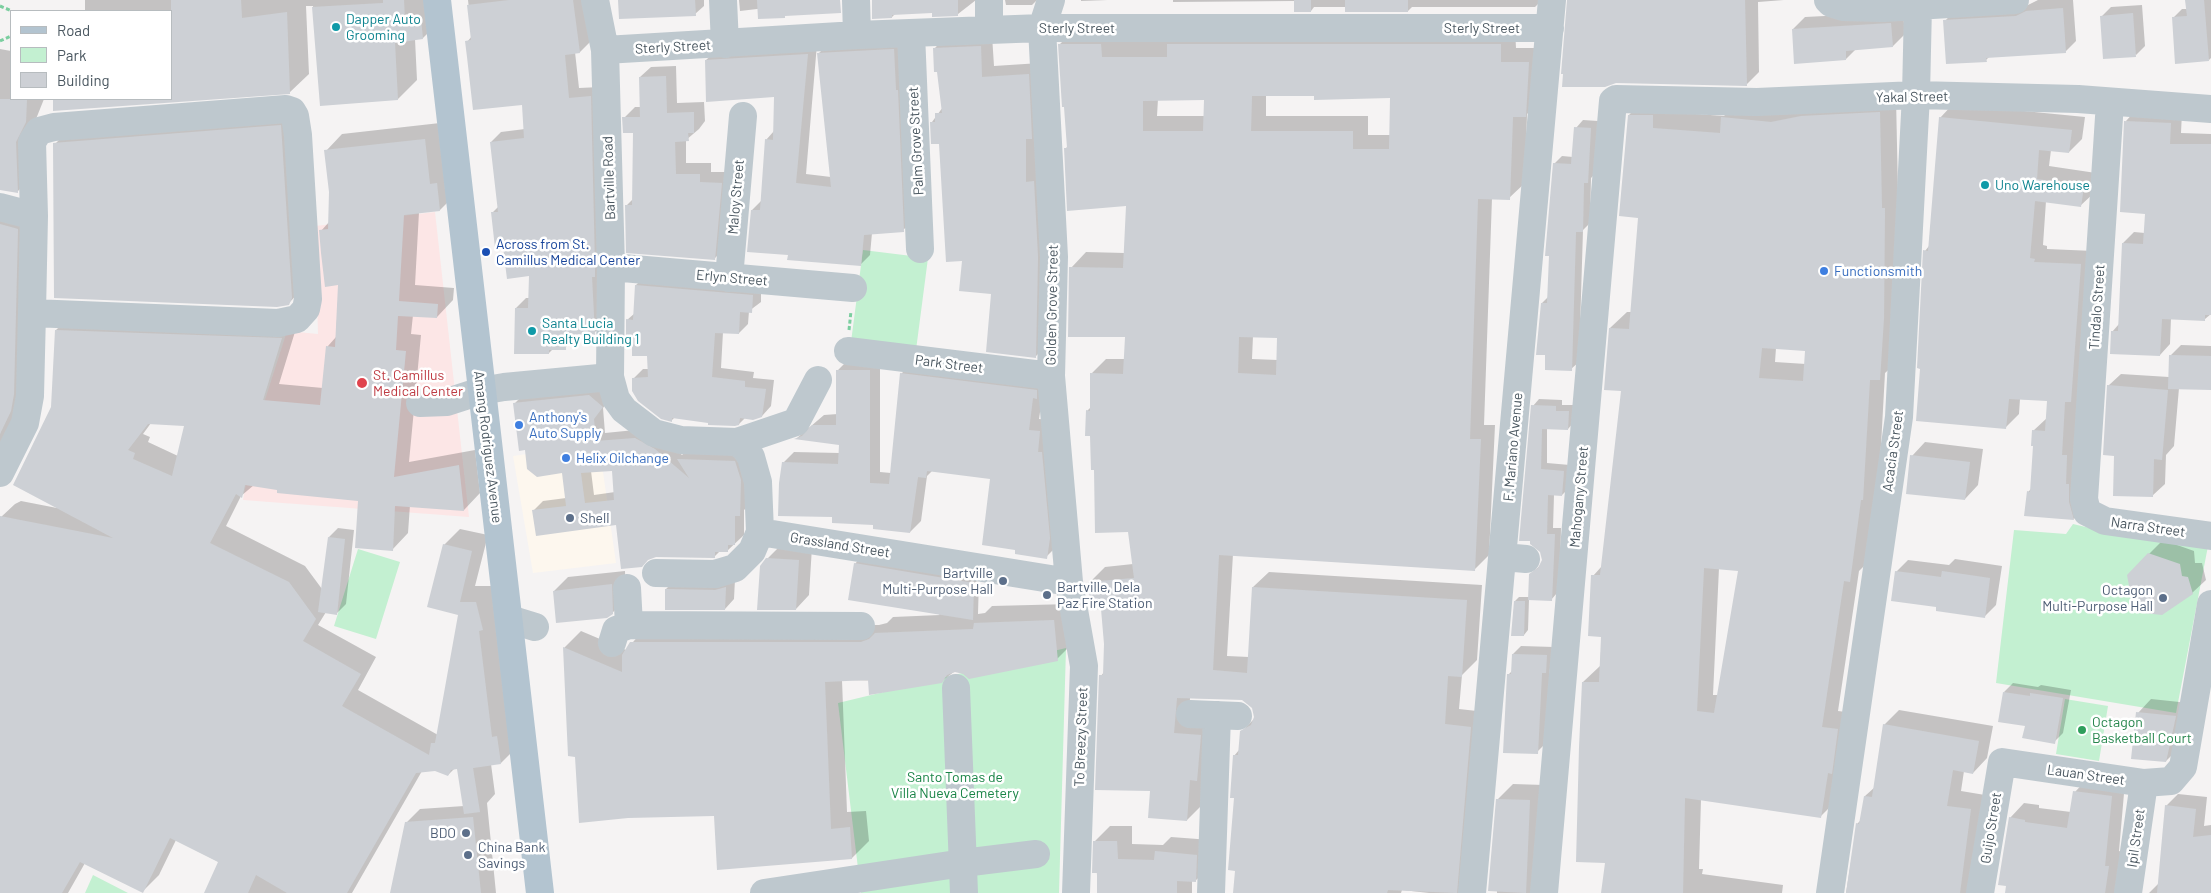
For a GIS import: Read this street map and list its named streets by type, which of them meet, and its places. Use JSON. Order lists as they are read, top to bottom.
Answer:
{
  "streets": {
    "main road": ["Amang Rodriguez Avenue"],
    "street": [
      "Sterly Street",
      "Yakal Street",
      "Palm Grove Street",
      "Bartville Road",
      "Maloy Street",
      "Erlyn Street",
      "Golden Grove Street",
      "Tindalo Street",
      "Park Street",
      "F. Mariano Avenue",
      "Acacia Street",
      "Mahogany Street",
      "Narra Street",
      "Grassland Street",
      "To Breezy Street",
      "Lauan Street",
      "Guijo Street",
      "Ipil Street"
    ]
  },
  "crossings": [
    ["Sterly Street", "Palm Grove Street"],
    ["Sterly Street", "Bartville Road"],
    ["Sterly Street", "Golden Grove Street"],
    ["Sterly Street", "F. Mariano Avenue"],
    ["Yakal Street", "Tindalo Street"],
    ["Yakal Street", "Acacia Street"],
    ["Yakal Street", "Mahogany Street"],
    ["Bartville Road", "Erlyn Street"],
    ["Maloy Street", "Erlyn Street"],
    ["Golden Grove Street", "Park Street"],
    ["Golden Grove Street", "Grassland Street"],
    ["Golden Grove Street", "To Breezy Street"],
    ["Tindalo Street", "Narra Street"],
    ["Grassland Street", "To Breezy Street"],
    ["Lauan Street", "Guijo Street"],
    ["Lauan Street", "Ipil Street"]
  ],
  "parks": ["Santo Tomas de Villa Nueva Cemetery"],
  "places": [
    "Dapper Auto Grooming",
    "Uno Warehouse",
    "Across from St. Camillus Medical Center",
    "Functionsmith",
    "Santa Lucia Realty Building 1",
    "St. Camillus Medical Center",
    "Anthony's Auto Supply",
    "Helix Oilchange",
    "Shell",
    "Bartville Multi-Purpose Hall",
    "Bartville, Dela Paz Fire Station",
    "Octagon Multi-Purpose Hall",
    "Octagon Basketball Court",
    "BDO",
    "China Bank Savings"
  ],
  "legend": ["Road", "Park", "Building"]
}
